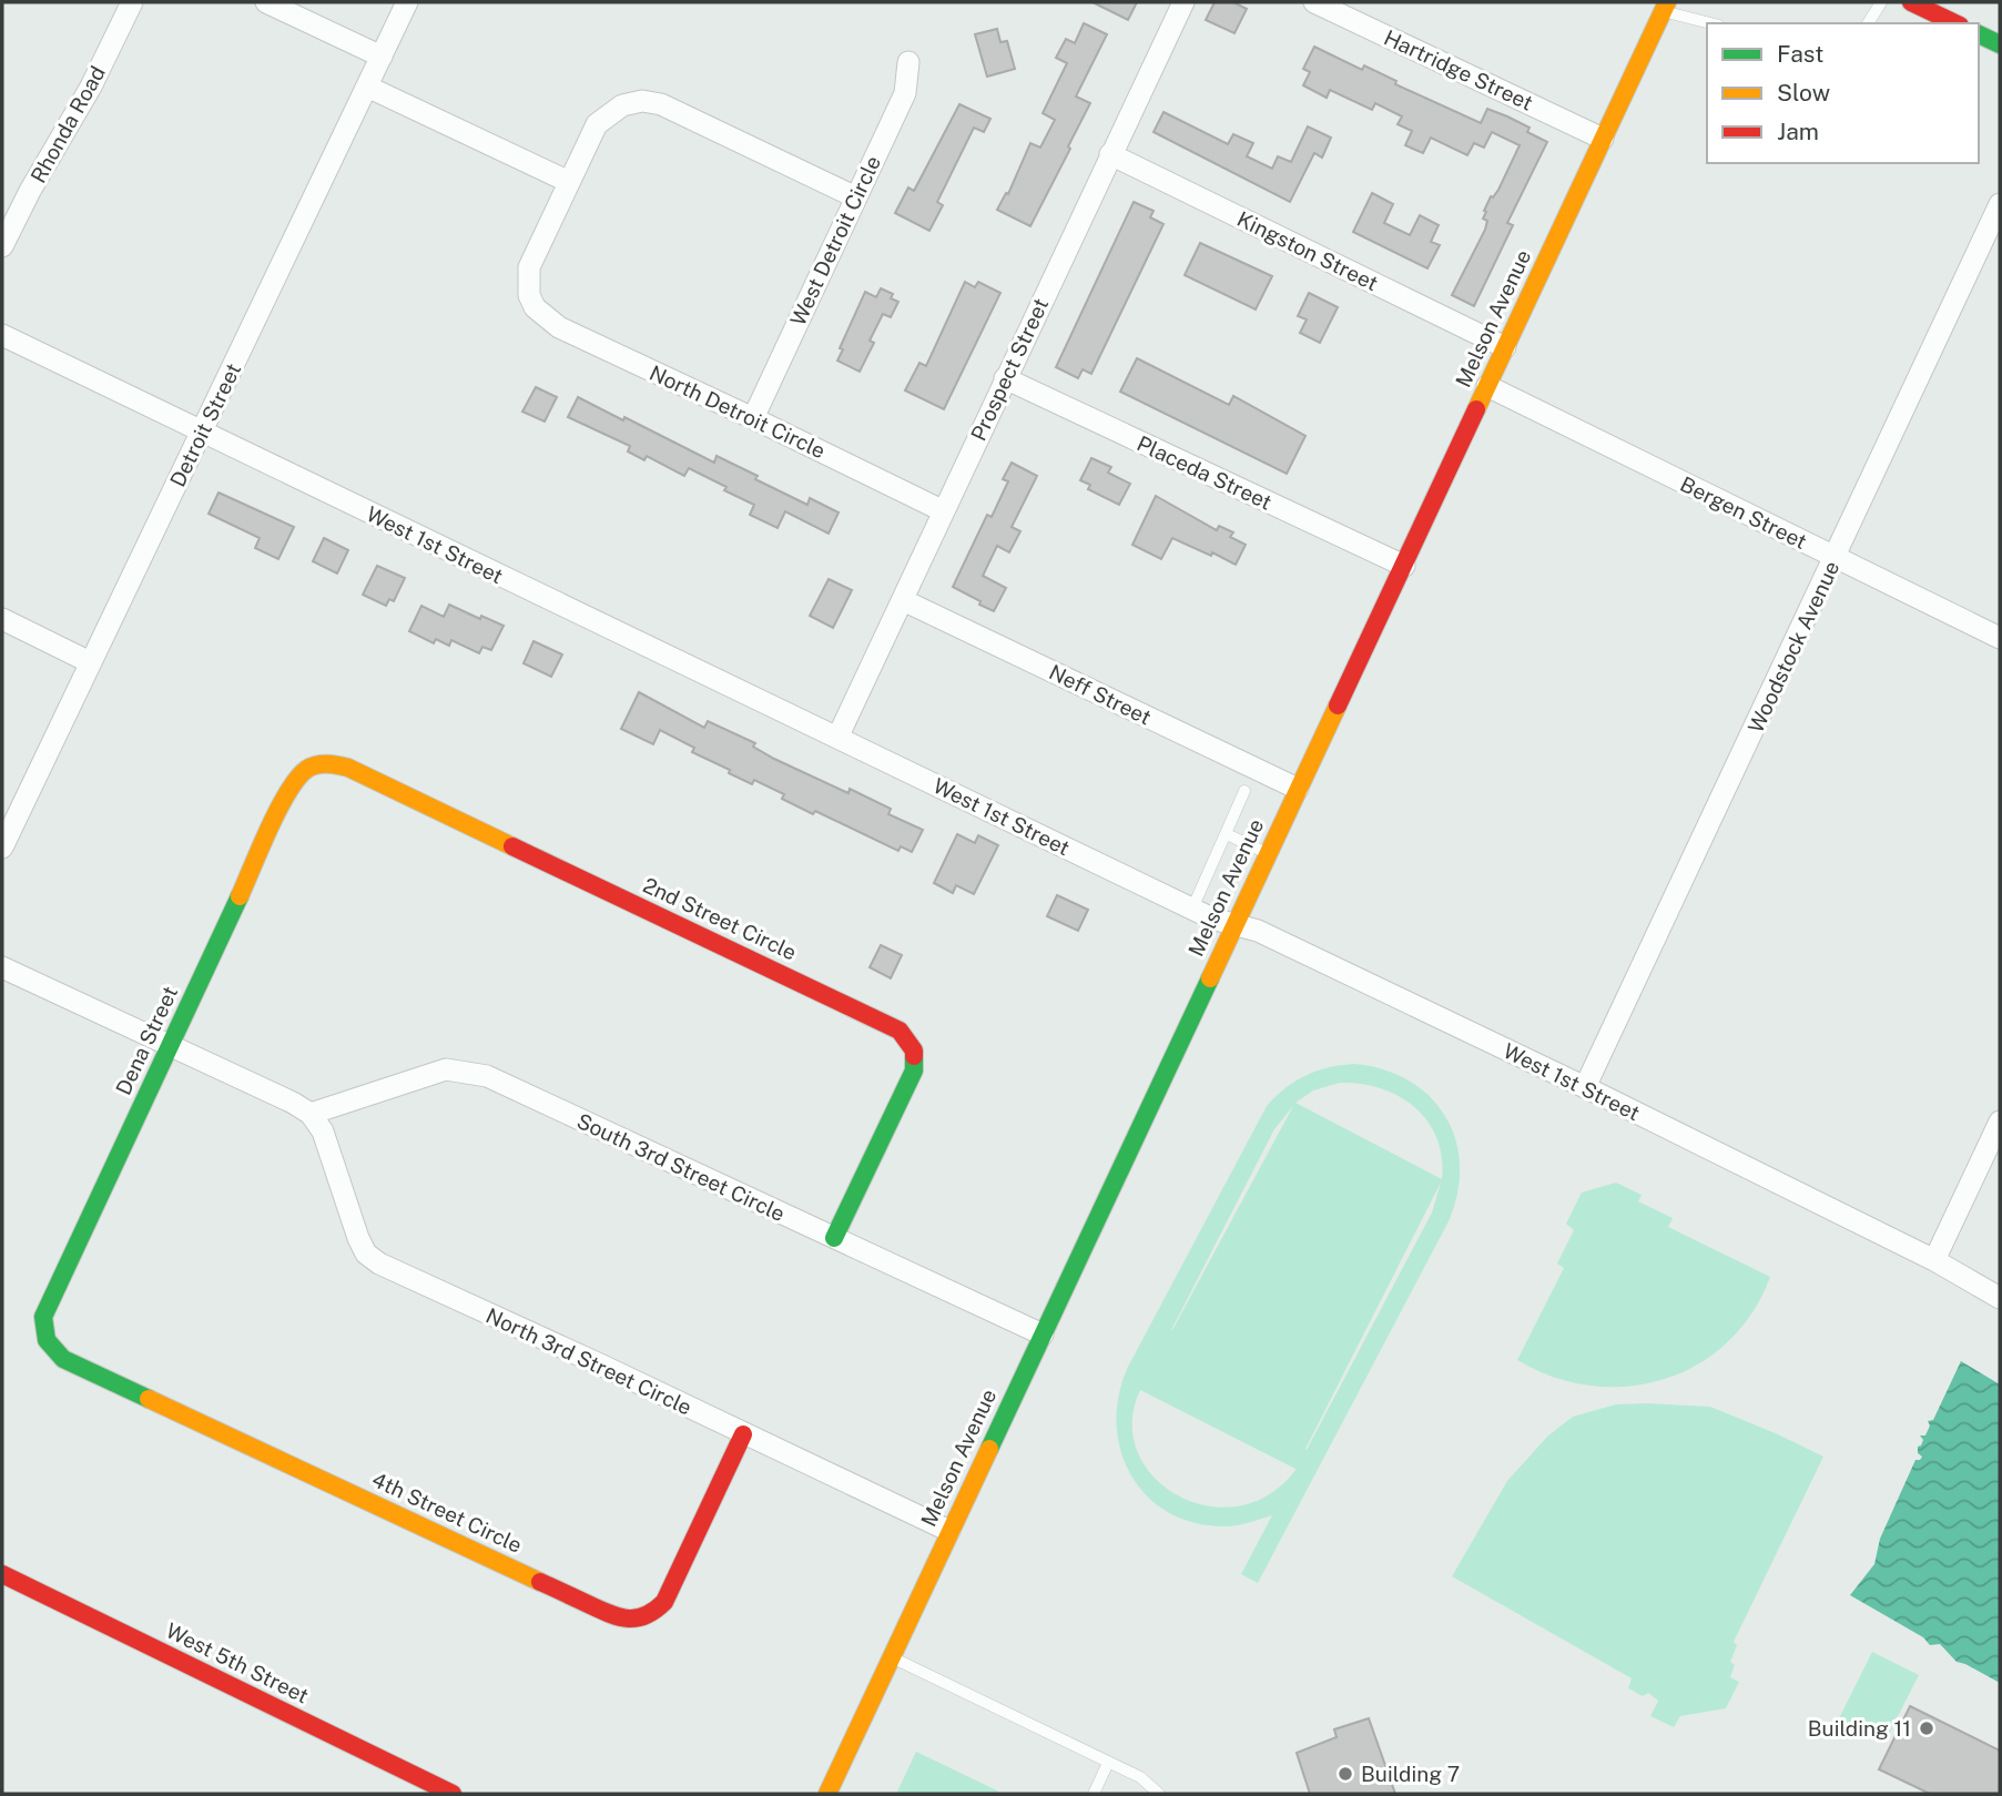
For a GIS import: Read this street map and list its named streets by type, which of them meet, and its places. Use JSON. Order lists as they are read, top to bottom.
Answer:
{
  "streets": {
    "street": [
      "Hartridge Street",
      "Rhonda Road",
      "West Detroit Circle",
      "Kingston Street",
      "Melson Avenue",
      "Prospect Street",
      "North Detroit Circle",
      "Detroit Street",
      "Placeda Street",
      "Bergen Street",
      "West 1st Street",
      "Woodstock Avenue",
      "Neff Street",
      "2nd Street Circle",
      "Dena Street",
      "South 3rd Street Circle",
      "North 3rd Street Circle",
      "4th Street Circle",
      "West 5th Street"
    ]
  },
  "crossings": [
    ["Hartridge Street", "Melson Avenue"],
    ["West Detroit Circle", "North Detroit Circle"],
    ["Kingston Street", "Melson Avenue"],
    ["Kingston Street", "Prospect Street"],
    ["Melson Avenue", "Placeda Street"],
    ["Melson Avenue", "Bergen Street"],
    ["Melson Avenue", "West 1st Street"],
    ["Melson Avenue", "Neff Street"],
    ["Melson Avenue", "South 3rd Street Circle"],
    ["Melson Avenue", "North 3rd Street Circle"],
    ["Prospect Street", "North Detroit Circle"],
    ["Prospect Street", "Placeda Street"],
    ["Prospect Street", "West 1st Street"],
    ["Prospect Street", "Neff Street"],
    ["Detroit Street", "West 1st Street"],
    ["Bergen Street", "Woodstock Avenue"],
    ["West 1st Street", "Woodstock Avenue"],
    ["2nd Street Circle", "Dena Street"],
    ["2nd Street Circle", "South 3rd Street Circle"],
    ["Dena Street", "4th Street Circle"],
    ["South 3rd Street Circle", "North 3rd Street Circle"],
    ["North 3rd Street Circle", "4th Street Circle"]
  ],
  "places": ["Building 11", "Building 7"],
  "legend": ["Fast", "Slow", "Jam"]
}
